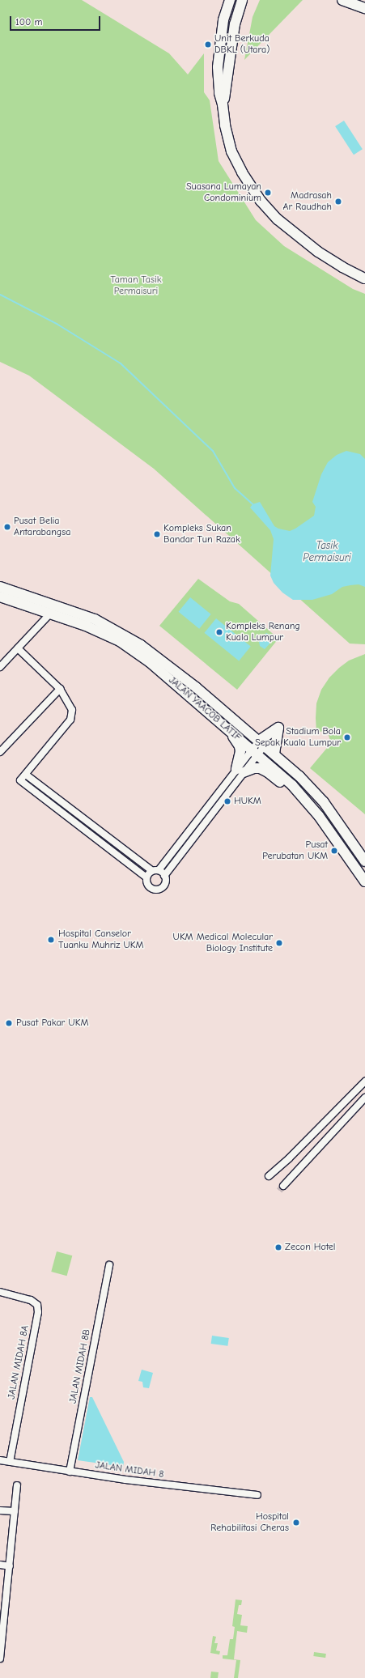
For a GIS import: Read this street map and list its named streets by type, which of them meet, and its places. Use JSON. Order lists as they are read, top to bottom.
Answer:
{
  "streets": {
    "street": [
      "JALAN YAACOB LATIF",
      "JALAN MIDAH 8A",
      "JALAN MIDAH 8B",
      "JALAN MIDAH 8"
    ]
  },
  "crossings": [
    ["JALAN MIDAH 8A", "JALAN MIDAH 8"],
    ["JALAN MIDAH 8B", "JALAN MIDAH 8"]
  ],
  "water": ["Tasik Permaisuri"],
  "parks": ["Taman Tasik Permaisuri"],
  "places": [
    "Unit Berkuda DBKL (Utara)",
    "Suasana Lumayan Condominium",
    "Madrasah Ar Raudhah",
    "Pusat Belia Antarabangsa",
    "Kompleks Sukan Bandar Tun Razak",
    "Kompleks Renang Kuala Lumpur",
    "Stadium Bola Sepak Kuala Lumpur",
    "HUKM",
    "Pusat Perubatan UKM",
    "Hospital Canselor Tuanku Muhriz UKM",
    "UKM Medical Molecular Biology Institute",
    "Pusat Pakar UKM",
    "Zecon Hotel",
    "Hospital Rehabilitasi Cheras"
  ],
  "scale_bar": "100 m"
}
